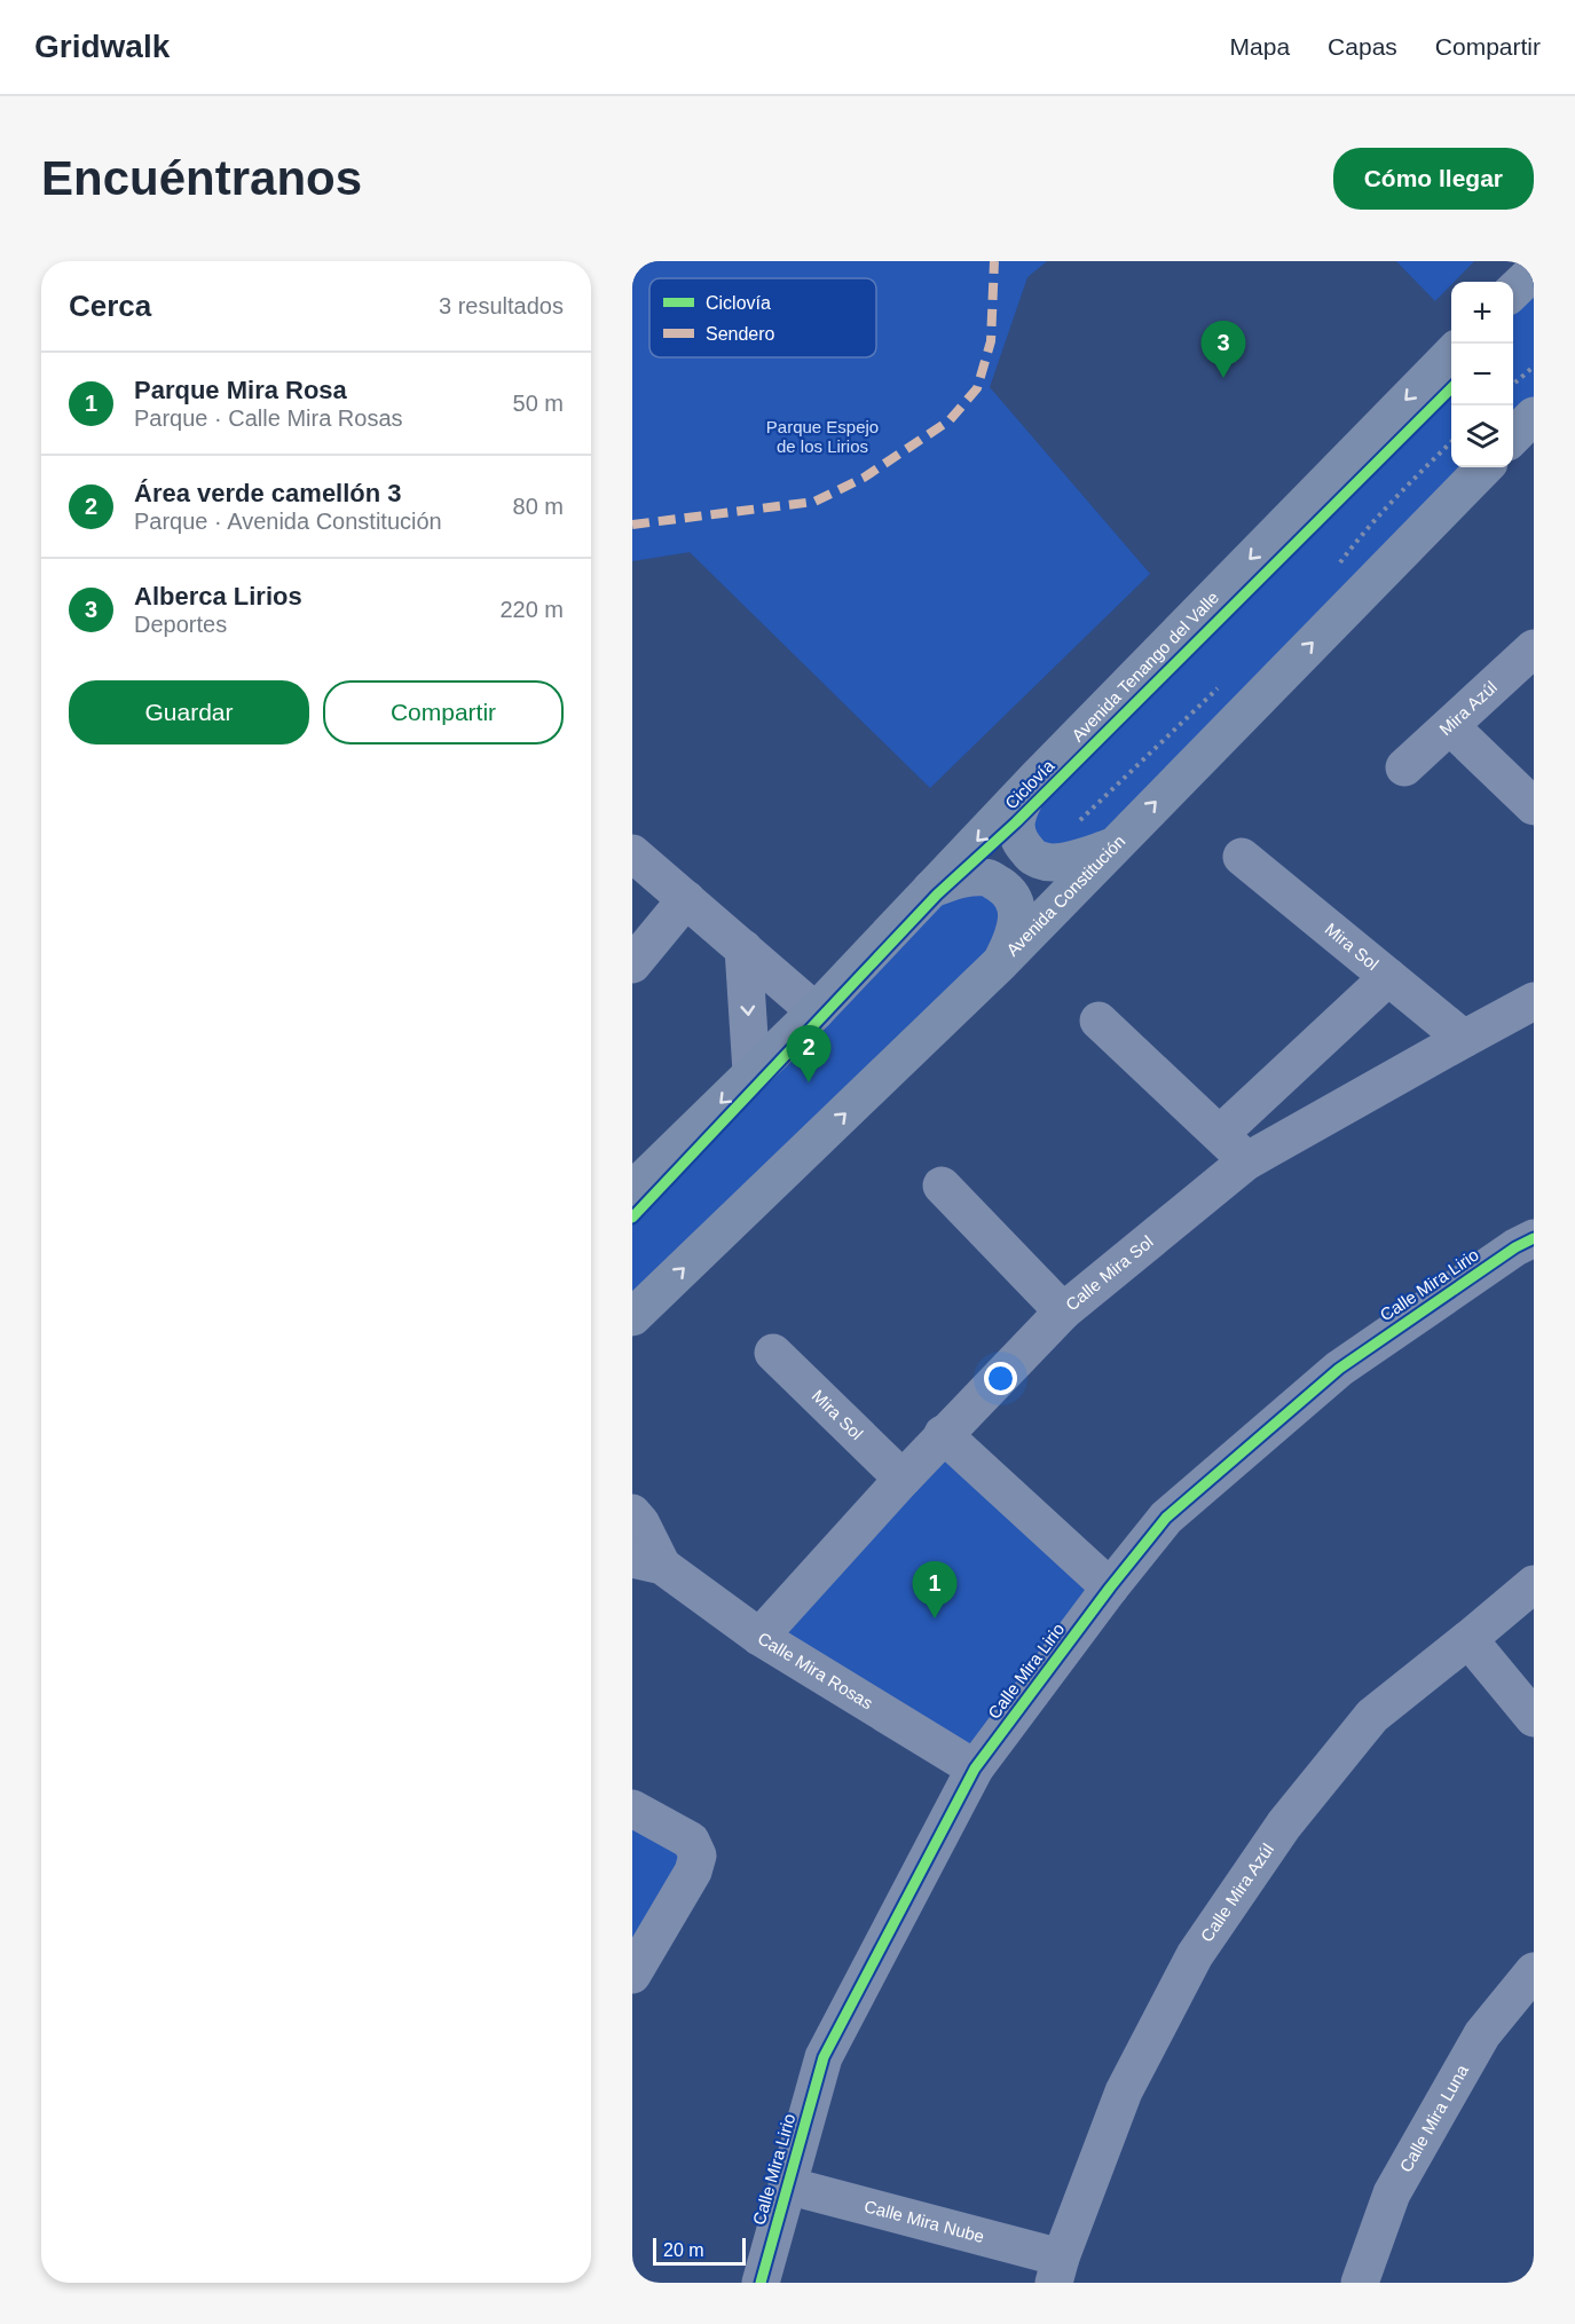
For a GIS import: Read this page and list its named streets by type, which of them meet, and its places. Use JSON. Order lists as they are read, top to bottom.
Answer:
{
  "streets": {
    "main road": ["Avenida Tenango del Valle", "Avenida Constitución"],
    "street": [
      "Mira Azúl",
      "Mira Sol",
      "Calle Mira Sol",
      "Calle Mira Lirio",
      "Calle Mira Rosas",
      "Calle Mira Azúl",
      "Calle Mira Luna",
      "Calle Mira Nube"
    ],
    "cycle path": ["Ciclovía"]
  },
  "crossings": [
    ["Mira Sol", "Calle Mira Sol"],
    ["Calle Mira Sol", "Calle Mira Rosas"],
    ["Calle Mira Lirio", "Calle Mira Rosas"],
    ["Calle Mira Lirio", "Calle Mira Nube"],
    ["Calle Mira Azúl", "Calle Mira Nube"]
  ],
  "one_way": ["Avenida Tenango del Valle", "Avenida Constitución"],
  "parks": ["Parque Espejo de los Lirios"],
  "legend": ["Ciclovía", "Sendero"],
  "scale_bar": "20 m",
  "page": {
    "header": "Gridwalk",
    "nav": ["Mapa", "Capas", "Compartir"],
    "buttons": [
      "Cómo llegar",
      ["Guardar", "Compartir"]
    ],
    "title": "Encuéntranos",
    "heading": ["Cerca", "3 resultados"],
    "map_buttons": ["+", "−"],
    "pins": ["3", "2", "1"],
    "list": [
      {
        "mark": "1",
        "name": "Parque Mira Rosa",
        "note": "Parque · Calle Mira Rosas",
        "value": "50 m"
      },
      {
        "mark": "2",
        "name": "Área verde camellón 3",
        "note": "Parque · Avenida Constitución",
        "value": "80 m"
      },
      {
        "mark": "3",
        "name": "Alberca Lirios",
        "note": "Deportes",
        "value": "220 m"
      }
    ],
    "scale": "20 m"
  }
}
